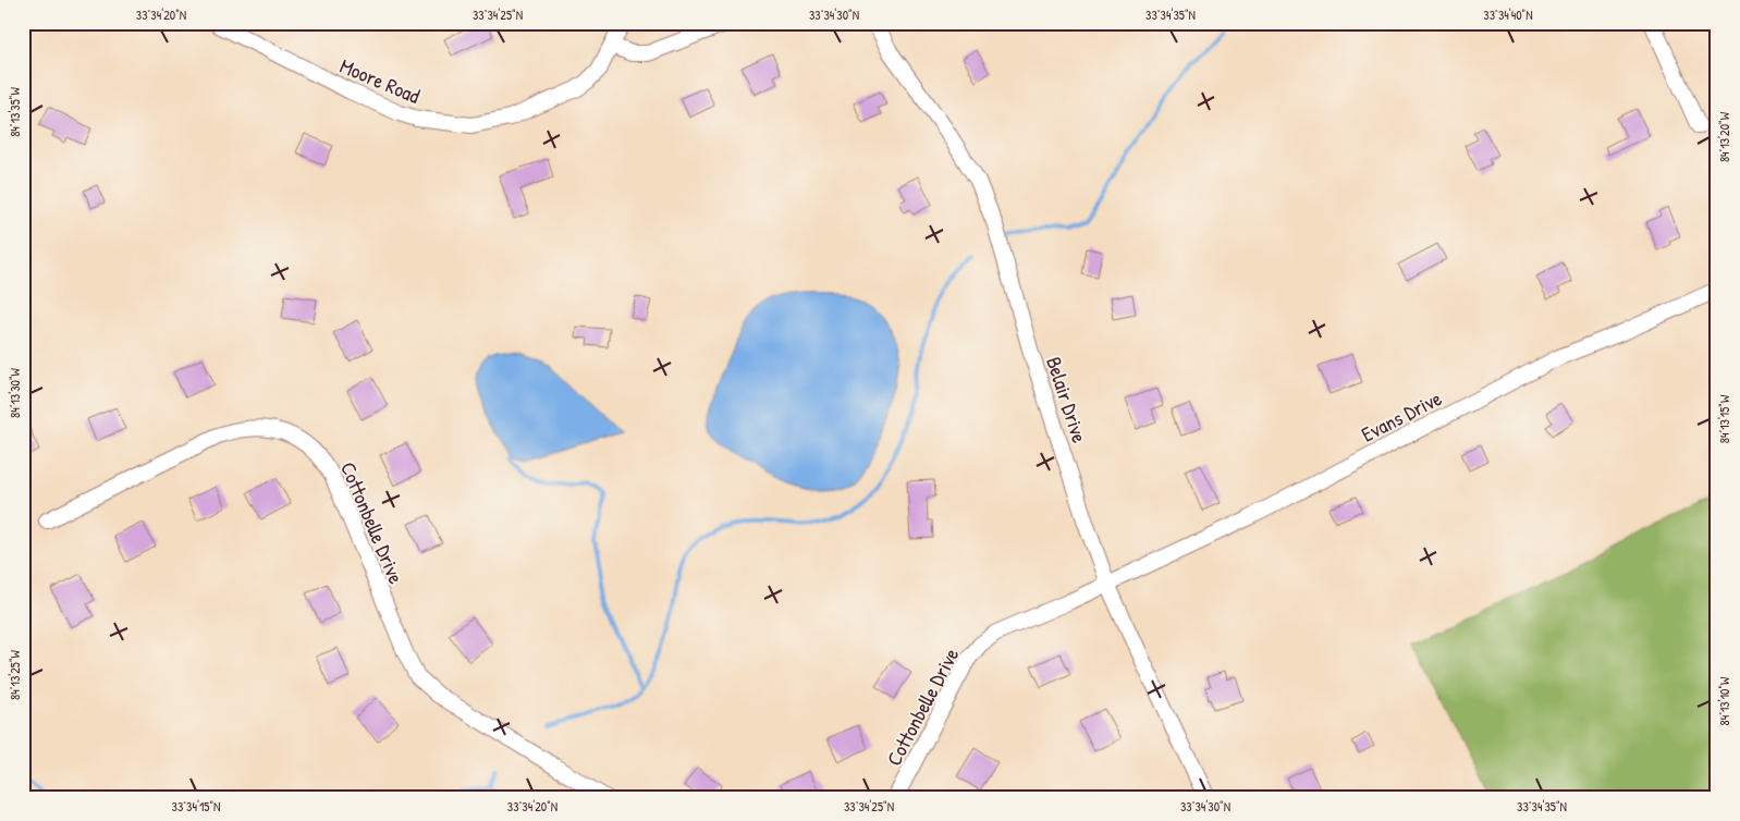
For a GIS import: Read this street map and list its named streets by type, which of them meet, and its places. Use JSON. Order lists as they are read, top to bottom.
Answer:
{
  "streets": {
    "street": [
      "Moore Road",
      "Belair Drive",
      "Evans Drive",
      "Cottonbelle Drive"
    ]
  },
  "crossings": [
    ["Belair Drive", "Evans Drive"],
    ["Belair Drive", "Cottonbelle Drive"],
    ["Evans Drive", "Cottonbelle Drive"]
  ],
  "coordinates": [
    "33°34'20\"N",
    "33°34'25\"N",
    "33°34'30\"N",
    "33°34'35\"N",
    "33°34'40\"N",
    "84°13'35\"W",
    "84°13'20\"W",
    "84°13'30\"W",
    "84°13'15\"W",
    "84°13'25\"W",
    "84°13'10\"W",
    "33°34'15\"N"
  ]
}
